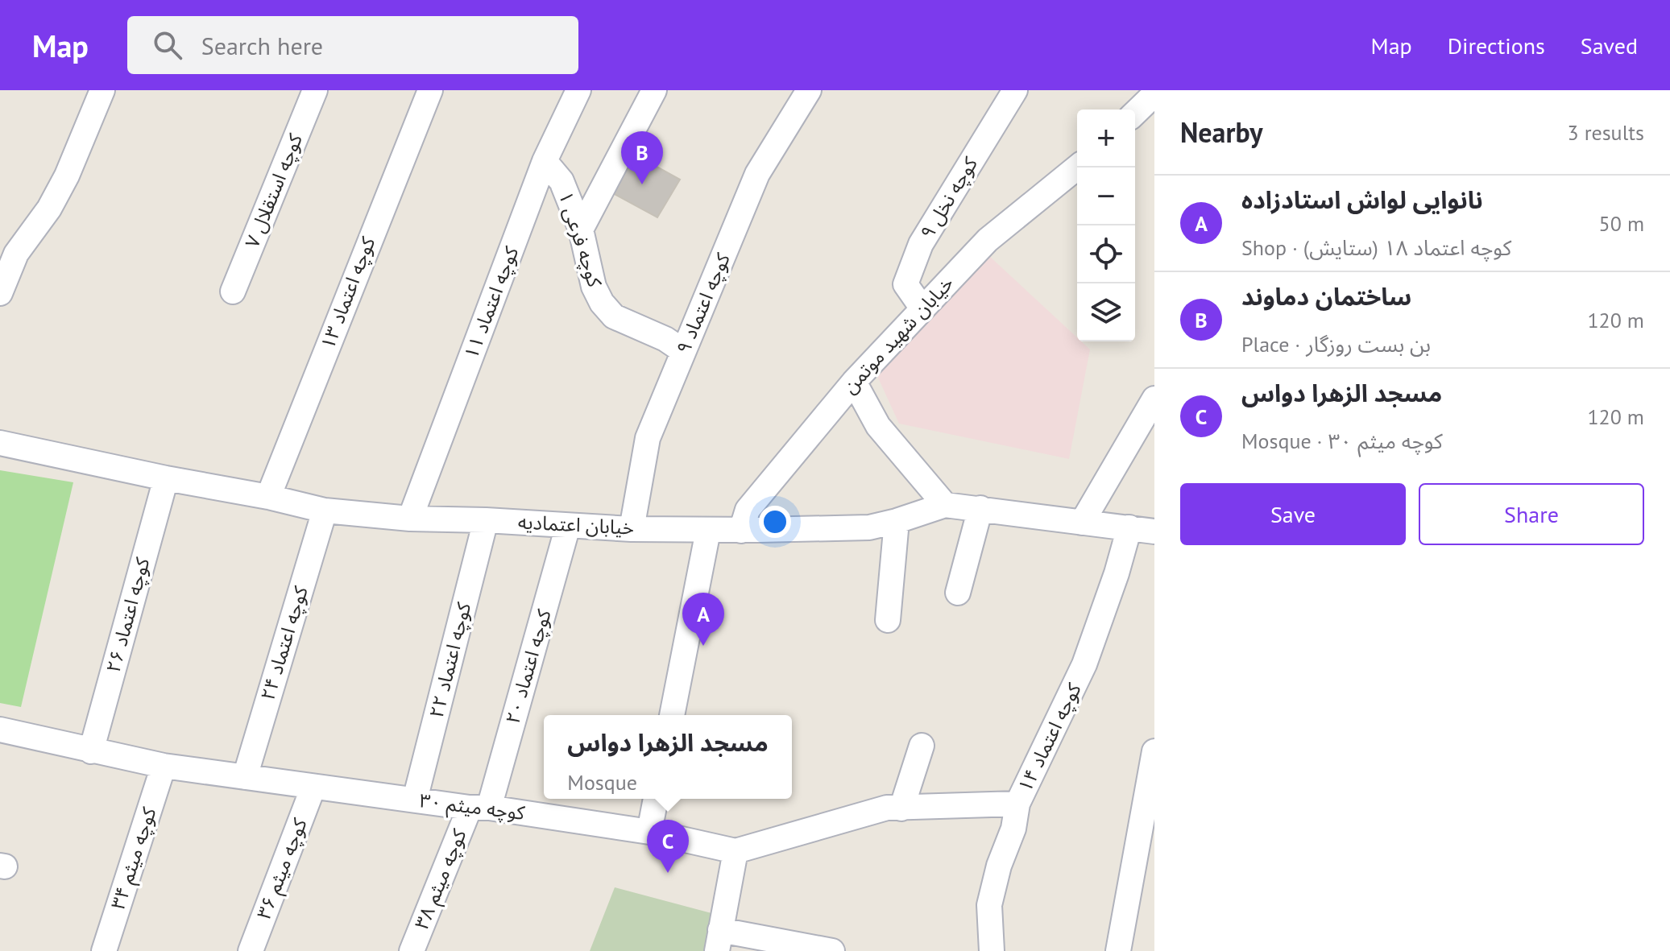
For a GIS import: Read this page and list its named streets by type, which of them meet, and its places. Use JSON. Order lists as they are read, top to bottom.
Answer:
{
  "streets": {
    "street": [
      "کوچه استقلال ۷",
      "کوچه نخل ۹",
      "کوچه فرعی ۱",
      "کوچه اعتماد ۱۳",
      "کوچه اعتماد ۱۱",
      "کوچه اعتماد ۹",
      "خیابان شهید موتمن",
      "خیابان اعتمادیه",
      "کوچه اعتماد ۲۶",
      "کوچه اعتماد ۲۴",
      "کوچه اعتماد ۲۲",
      "کوچه اعتماد ۲۰",
      "کوچه اعتماد ۱۴",
      "کوچه میثم ۳۰",
      "کوچه میثم ۳۴",
      "کوچه میثم ۳۶",
      "کوچه میثم ۳۸"
    ]
  },
  "crossings": [
    ["کوچه نخل ۹", "خیابان شهید موتمن"],
    ["کوچه فرعی ۱", "کوچه اعتماد ۱۱"],
    ["کوچه فرعی ۱", "کوچه اعتماد ۹"],
    ["کوچه اعتماد ۱۳", "خیابان اعتمادیه"],
    ["کوچه اعتماد ۱۱", "خیابان اعتمادیه"],
    ["کوچه اعتماد ۹", "خیابان اعتمادیه"],
    ["خیابان شهید موتمن", "خیابان اعتمادیه"],
    ["خیابان اعتمادیه", "کوچه اعتماد ۲۶"],
    ["خیابان اعتمادیه", "کوچه اعتماد ۲۴"],
    ["خیابان اعتمادیه", "کوچه اعتماد ۲۲"],
    ["خیابان اعتمادیه", "کوچه اعتماد ۲۰"],
    ["خیابان اعتمادیه", "کوچه اعتماد ۱۴"],
    ["کوچه اعتماد ۲۶", "کوچه میثم ۳۰"],
    ["کوچه اعتماد ۲۴", "کوچه میثم ۳۰"],
    ["کوچه اعتماد ۲۲", "کوچه میثم ۳۰"],
    ["کوچه اعتماد ۲۰", "کوچه میثم ۳۰"],
    ["کوچه اعتماد ۲۰", "کوچه میثم ۳۸"],
    ["کوچه اعتماد ۱۴", "کوچه میثم ۳۰"],
    ["کوچه میثم ۳۰", "کوچه میثم ۳۴"],
    ["کوچه میثم ۳۰", "کوچه میثم ۳۶"],
    ["کوچه میثم ۳۰", "کوچه میثم ۳۸"]
  ],
  "page": {
    "header": "Map",
    "search": "Search here",
    "nav": ["Map", "Directions", "Saved"],
    "heading": ["Nearby", "3 results"],
    "map_buttons": ["+", "−"],
    "pins": ["B", "A", "C"],
    "list": [
      {
        "mark": "A",
        "name": "نانوایی لواش استادزاده",
        "note": "Shop · کوچه اعتماد ۱۸ (ستایش)",
        "value": "50 m"
      },
      {
        "mark": "B",
        "name": "ساختمان دماوند",
        "note": "Place · بن بست روزگار",
        "value": "120 m"
      },
      {
        "mark": "C",
        "name": "مسجد الزهرا دواس",
        "note": "Mosque · کوچه میثم ۳۰",
        "value": "120 m"
      }
    ],
    "buttons": ["Save", "Share"],
    "popup": ["مسجد الزهرا دواس", "Mosque"]
  }
}
